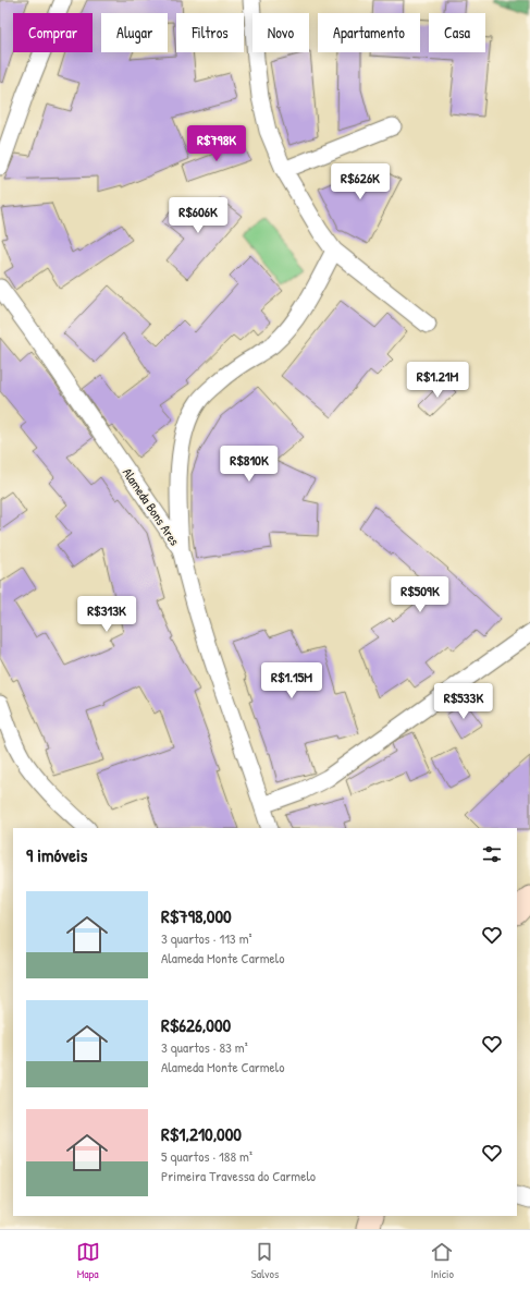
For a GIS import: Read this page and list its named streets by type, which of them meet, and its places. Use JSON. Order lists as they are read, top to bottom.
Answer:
{
  "streets": {
    "street": ["Alameda Bons Ares"]
  },
  "page": {
    "chip": [
      "Comprar",
      "Alugar",
      "Filtros",
      "Novo",
      "Apartamento",
      "Casa"
    ],
    "price": [
      "R$798K",
      "R$626K",
      "R$606K",
      "R$1.21M",
      "R$810K",
      "R$509K",
      "R$313K",
      "R$1.15M",
      "R$533K"
    ],
    "heading": "9 imóveis",
    "list": [
      {
        "name": "R$798,000",
        "note": "3 quartos · 113 m² · Alameda Monte Carmelo"
      },
      {
        "name": "R$626,000",
        "note": "3 quartos · 83 m² · Alameda Monte Carmelo"
      },
      {
        "name": "R$1,210,000",
        "note": "5 quartos · 188 m² · Primeira Travessa do Carmelo"
      }
    ],
    "tabs": ["Mapa", "Salvos", "Início"]
  }
}
